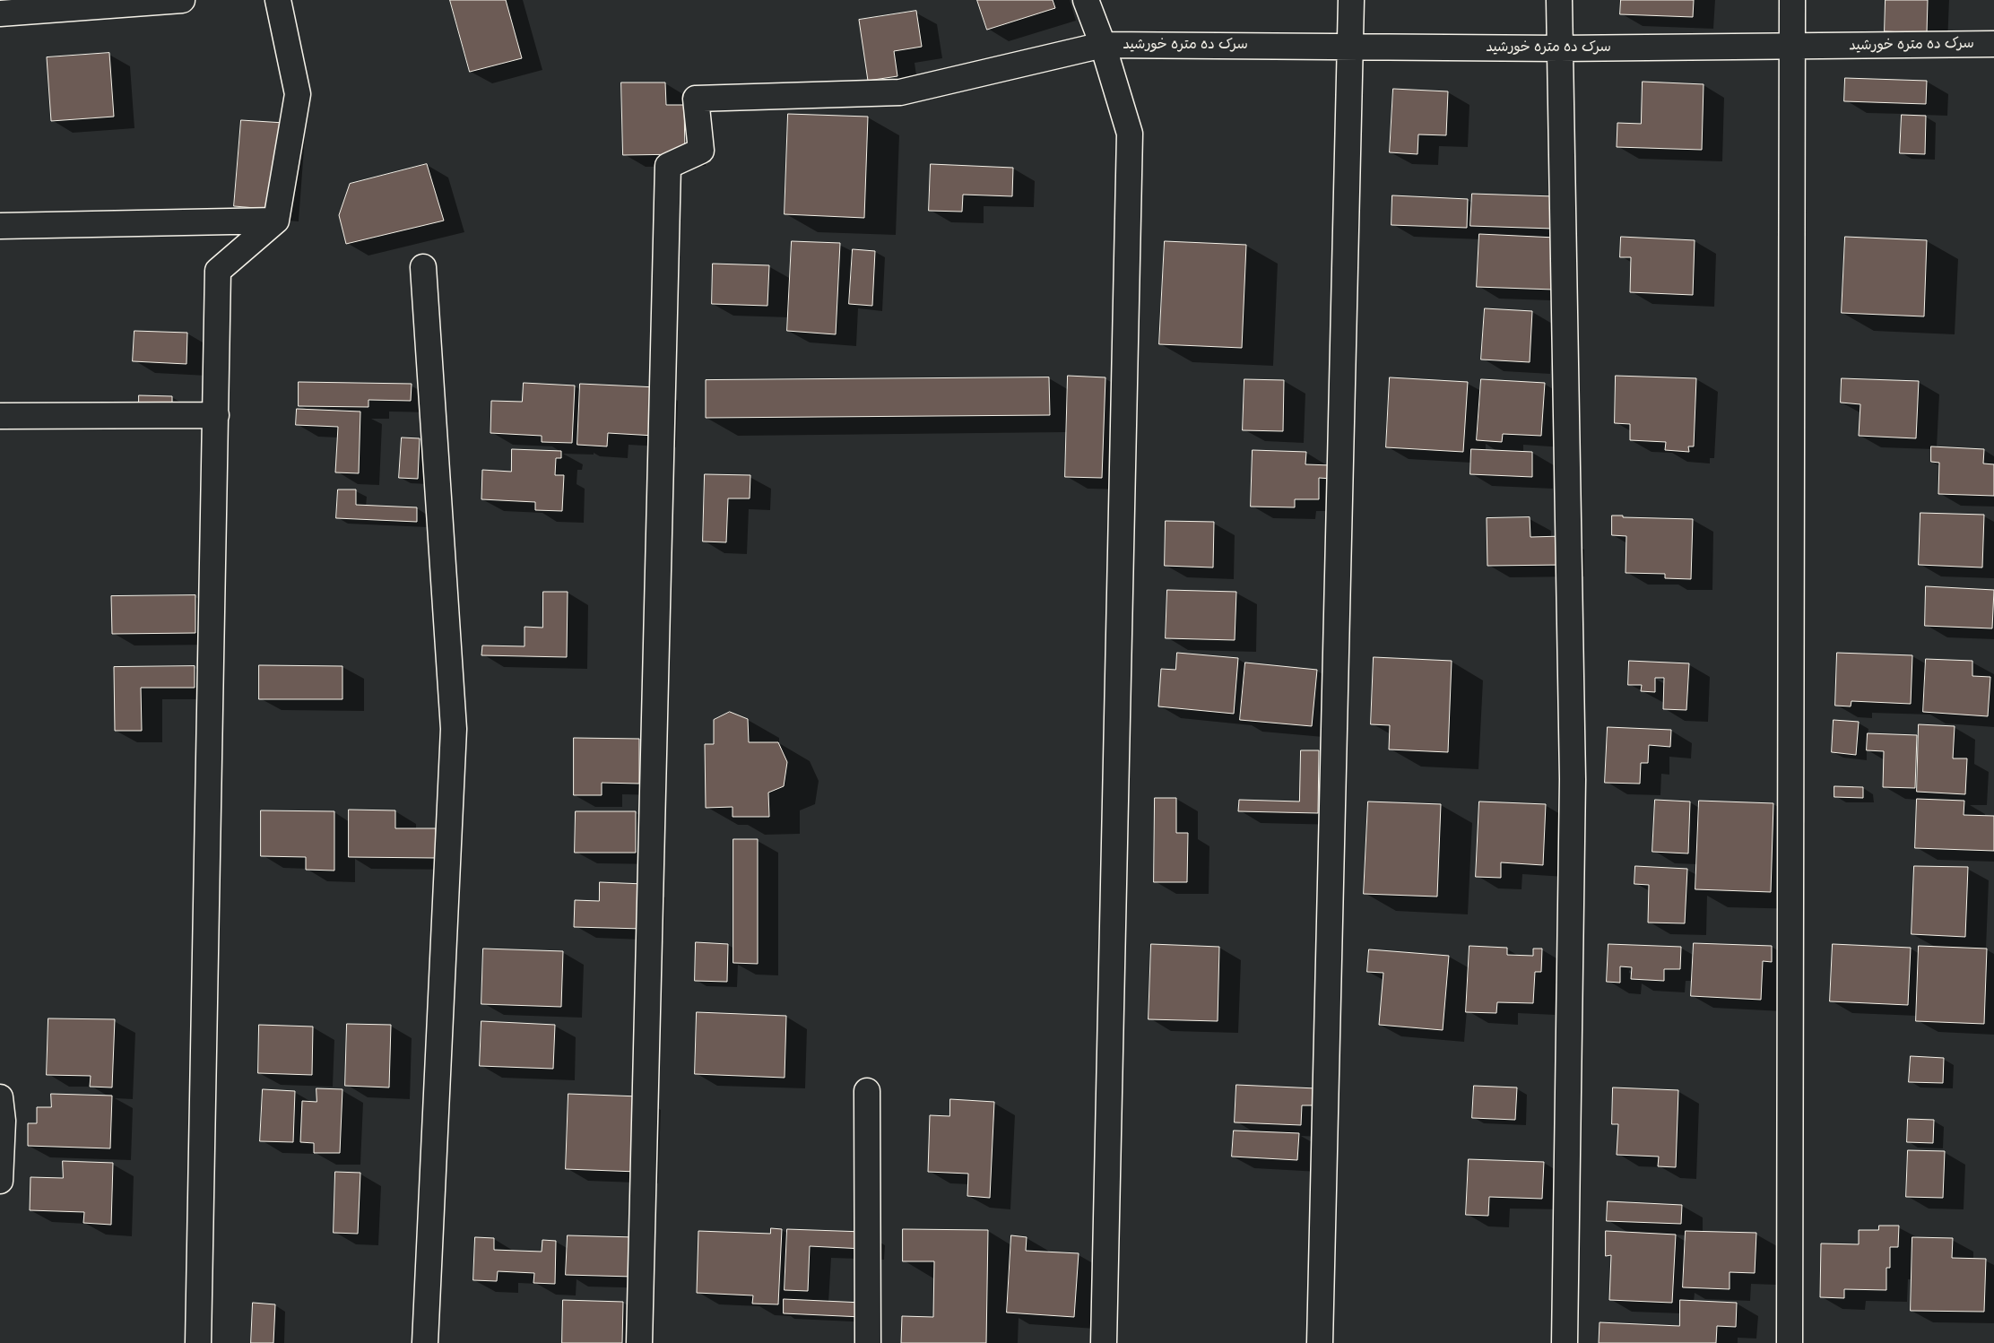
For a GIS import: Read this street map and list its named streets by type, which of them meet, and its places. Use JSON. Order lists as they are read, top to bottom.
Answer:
{
  "streets": {
    "street": ["سرک ده متره خورشید"]
  }
}
